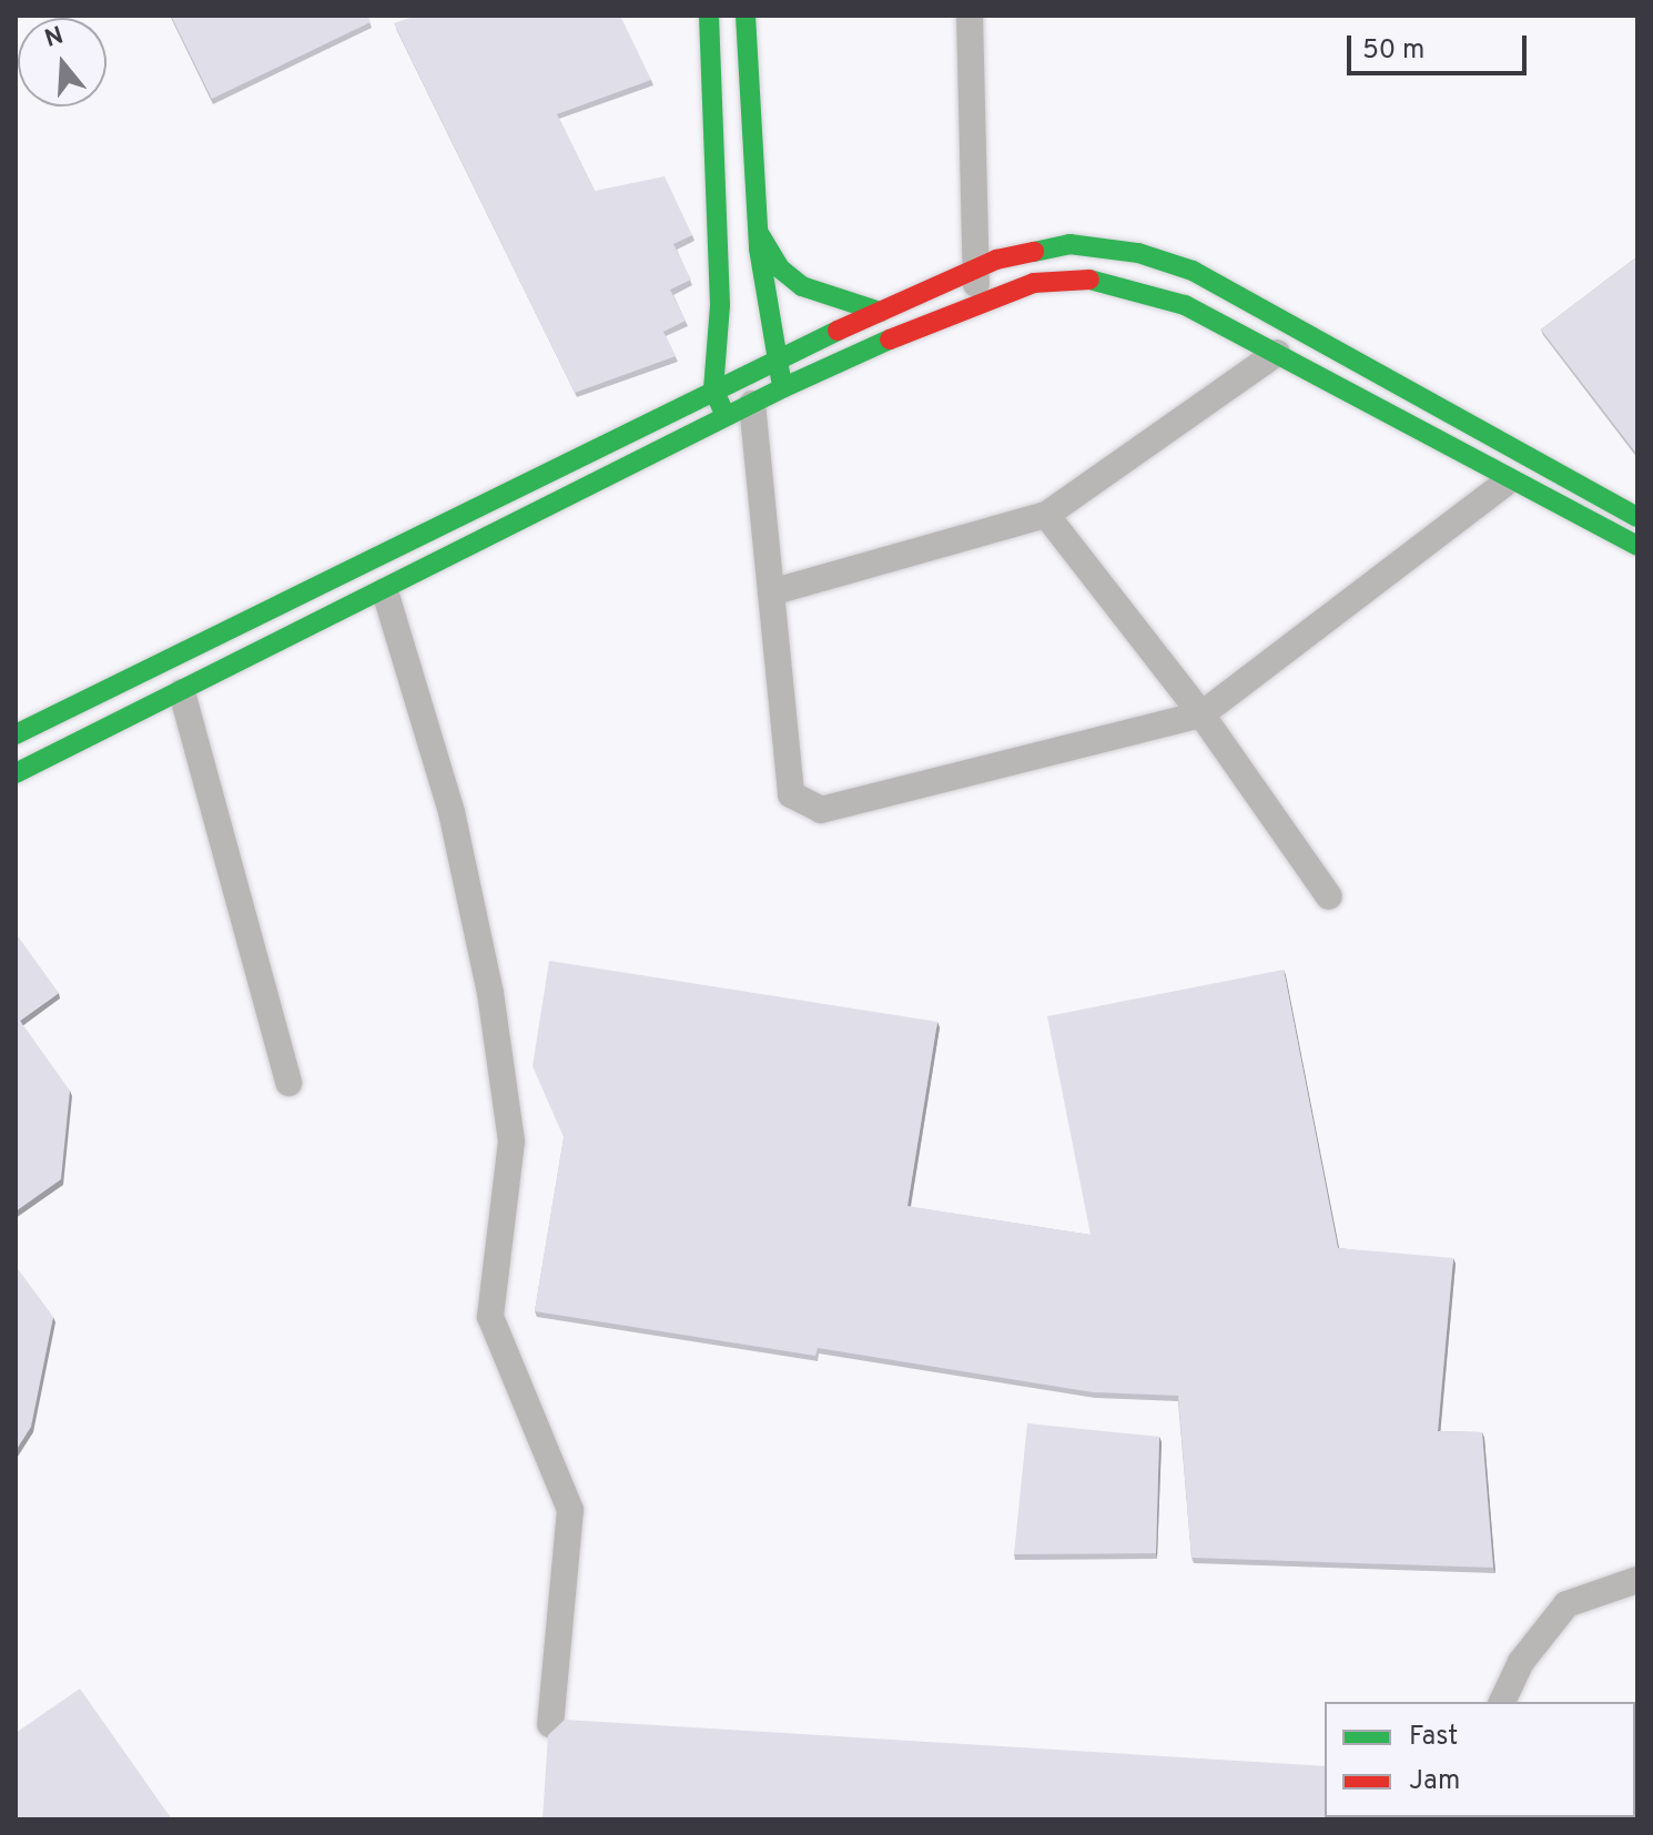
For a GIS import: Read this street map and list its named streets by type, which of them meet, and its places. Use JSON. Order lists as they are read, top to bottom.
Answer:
{
  "legend": ["Fast", "Jam"],
  "scale_bar": "50 m",
  "north": "top"
}
